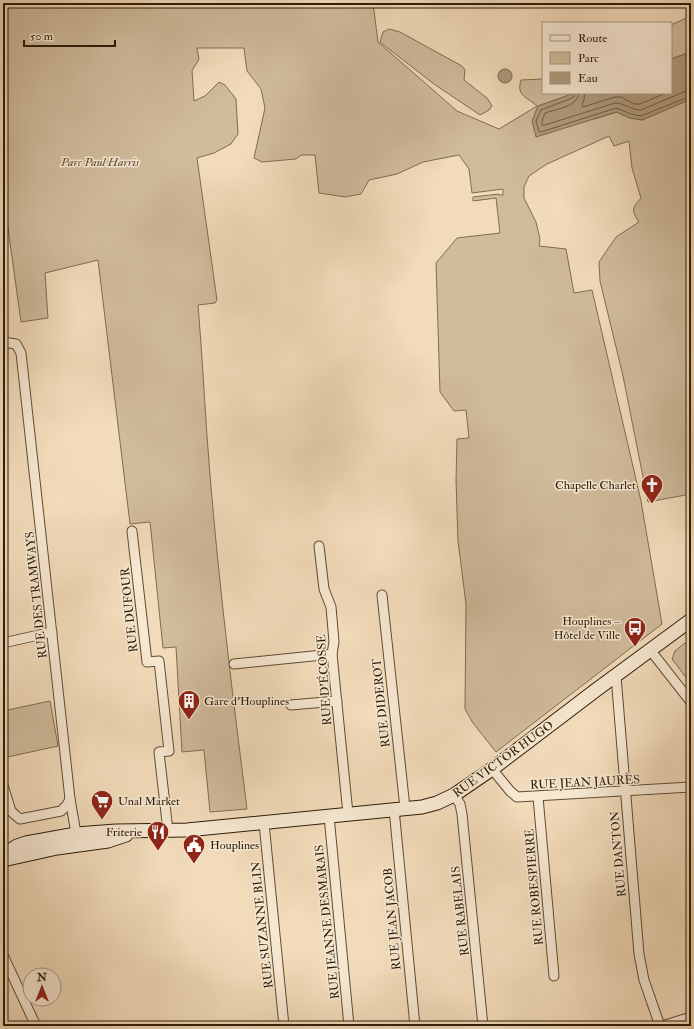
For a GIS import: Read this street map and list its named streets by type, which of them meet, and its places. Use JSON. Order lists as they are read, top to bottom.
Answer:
{
  "streets": {
    "main road": ["RUE VICTOR HUGO"],
    "street": [
      "RUE DES TRAMWAYS",
      "RUE DUFOUR",
      "RUE D'ÉCOSSE",
      "RUE DIDEROT",
      "RUE JEAN JAURÈS",
      "RUE DANTON",
      "RUE ROBESPIERRE",
      "RUE RABELAIS",
      "RUE JEAN JACOB",
      "RUE JEANNE DESMARAIS",
      "RUE SUZANNE BLIN"
    ]
  },
  "crossings": [
    ["RUE DES TRAMWAYS", "RUE VICTOR HUGO"],
    ["RUE DUFOUR", "RUE VICTOR HUGO"],
    ["RUE D'ÉCOSSE", "RUE VICTOR HUGO"],
    ["RUE DIDEROT", "RUE VICTOR HUGO"],
    ["RUE DIDEROT", "RUE JEAN JACOB"],
    ["RUE VICTOR HUGO", "RUE JEAN JAURÈS"],
    ["RUE VICTOR HUGO", "RUE DANTON"],
    ["RUE VICTOR HUGO", "RUE RABELAIS"],
    ["RUE VICTOR HUGO", "RUE JEAN JACOB"],
    ["RUE VICTOR HUGO", "RUE JEANNE DESMARAIS"],
    ["RUE VICTOR HUGO", "RUE SUZANNE BLIN"],
    ["RUE JEAN JAURÈS", "RUE DANTON"],
    ["RUE JEAN JAURÈS", "RUE ROBESPIERRE"]
  ],
  "parks": ["Parc Paul Harris"],
  "places": {
    "church": ["Chapelle Charlet"],
    "bus stop": ["Houplines – Hôtel de Ville"],
    "building": ["Gare d'Houplines"],
    "supermarket": ["Unal Market"],
    "restaurant": ["Friterie"],
    "public building": ["Houplines"]
  },
  "legend": ["Route", "Parc", "Eau"],
  "scale_bar": "50 m",
  "north": "top"
}
